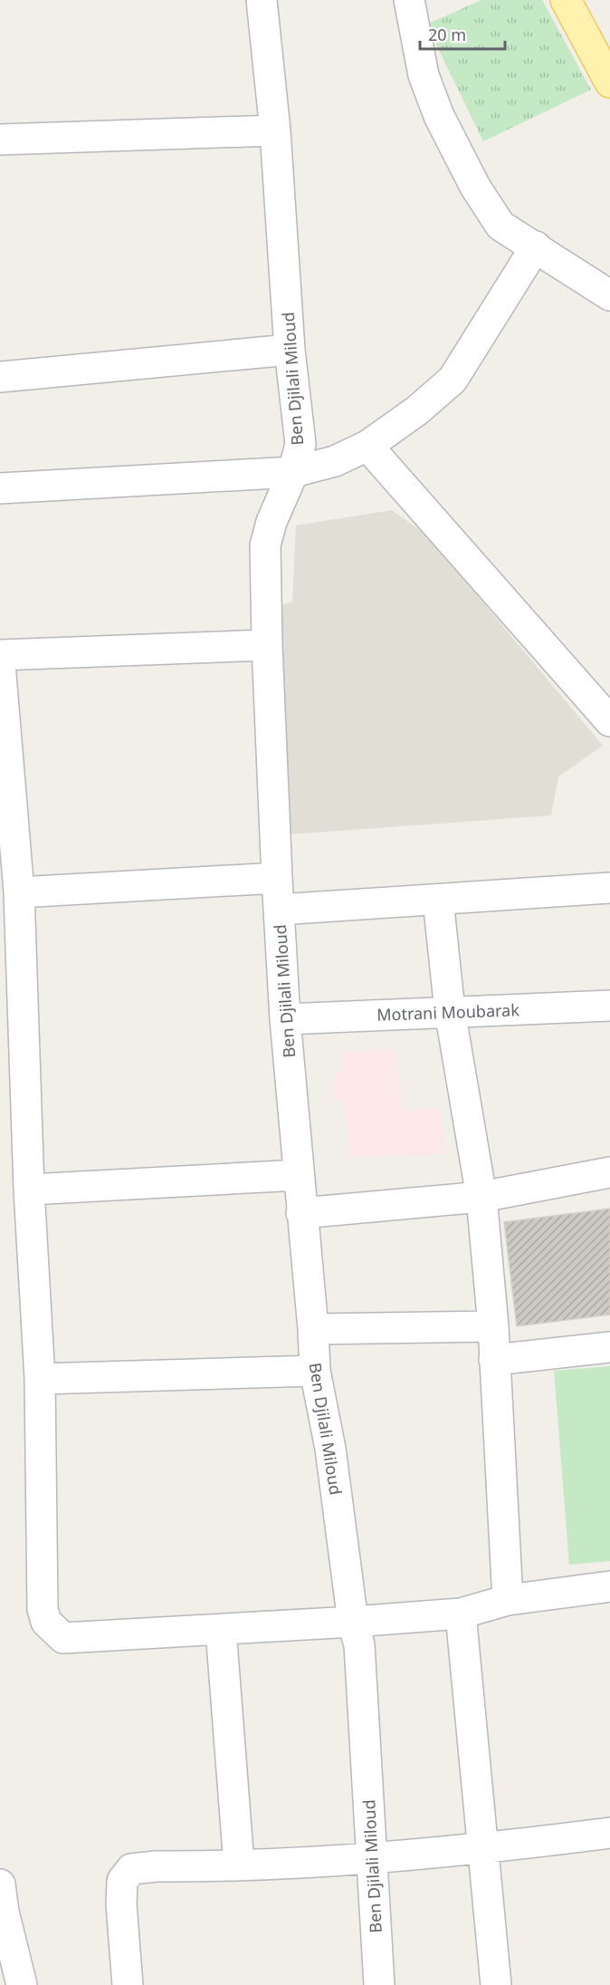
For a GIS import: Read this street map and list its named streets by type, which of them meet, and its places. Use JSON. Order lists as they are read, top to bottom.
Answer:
{
  "streets": {
    "street": ["Ben Djilali Miloud", "Motrani Moubarak"]
  },
  "crossings": [
    ["Ben Djilali Miloud", "Motrani Moubarak"]
  ],
  "scale_bar": "20 m"
}
